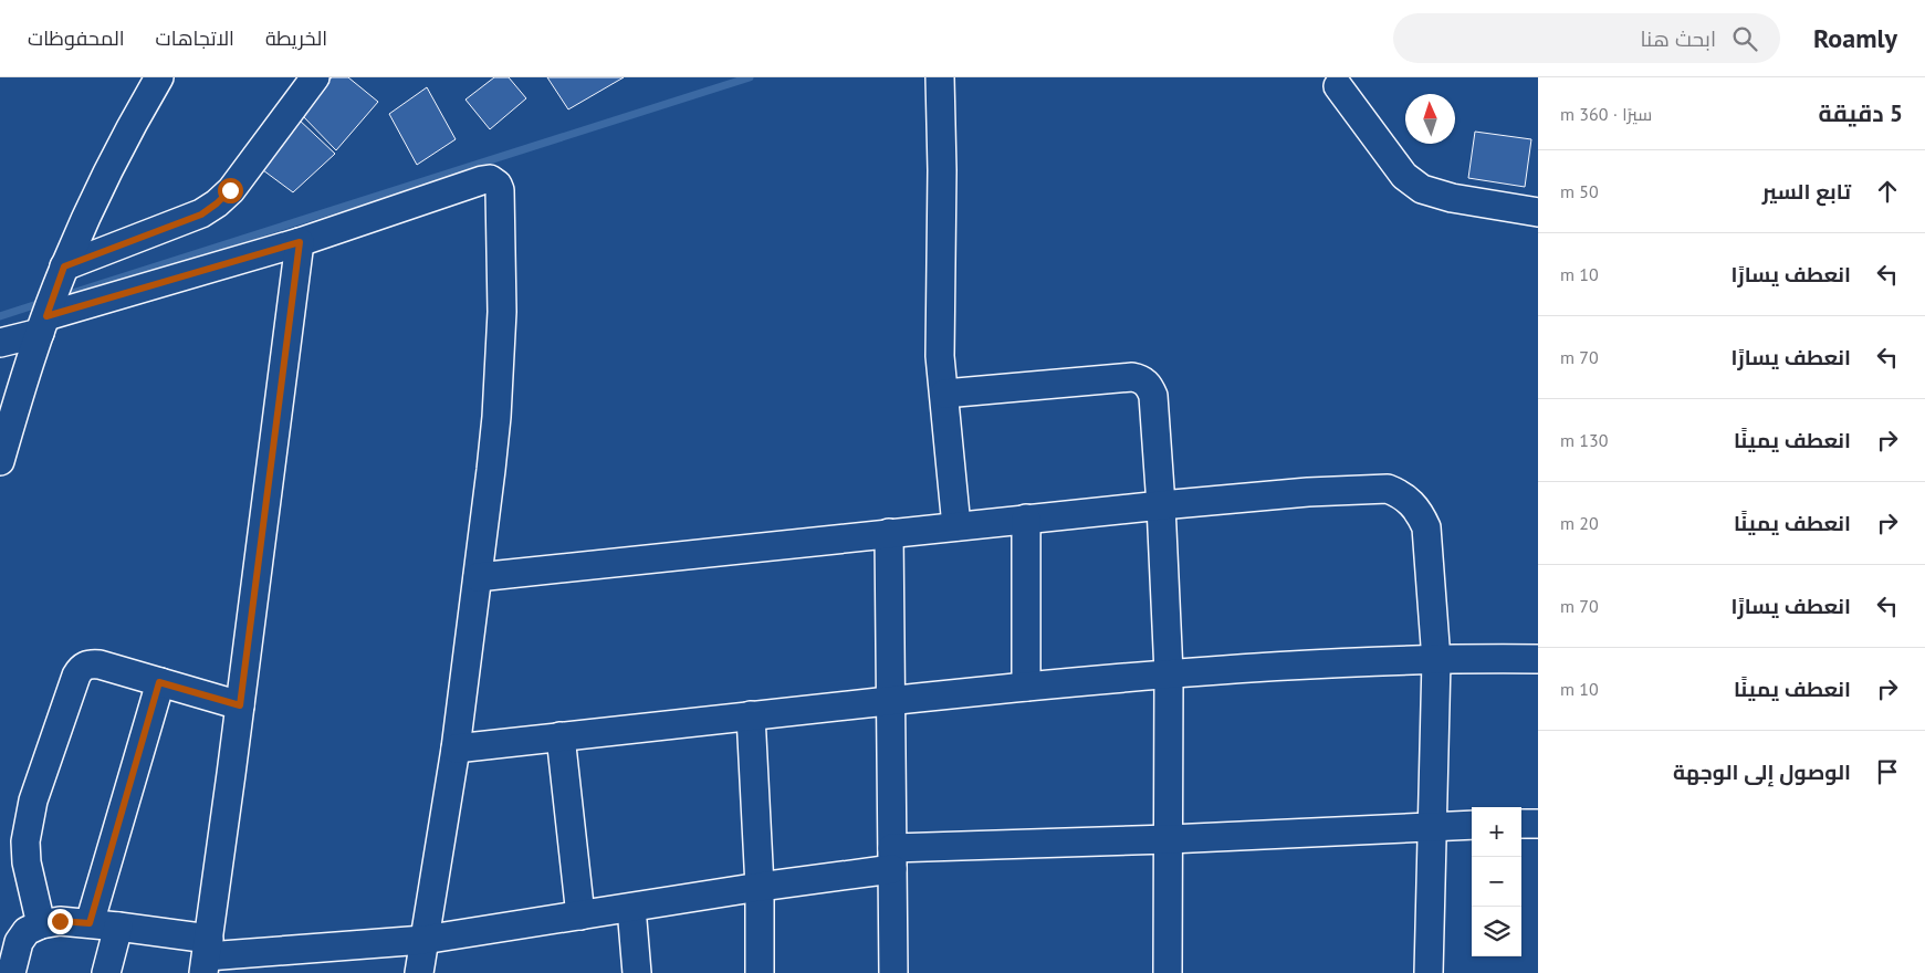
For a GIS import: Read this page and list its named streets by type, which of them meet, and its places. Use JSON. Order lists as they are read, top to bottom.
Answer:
{
  "north": "top",
  "page": {
    "header": "Roamly",
    "search": "ابحث هنا",
    "nav": ["الخريطة", "الاتجاهات", "المحفوظات"],
    "heading": ["5 دقيقة", "سيرًا · 360 m"],
    "list": [
      ["تابع السير", "50 m"],
      ["انعطف يسارًا", "10 m"],
      ["انعطف يسارًا", "70 m"],
      ["انعطف يمينًا", "130 m"],
      ["انعطف يمينًا", "20 m"],
      ["انعطف يسارًا", "70 m"],
      ["انعطف يمينًا", "10 m"],
      "الوصول إلى الوجهة"
    ],
    "map_buttons": ["+", "−"]
  }
}
